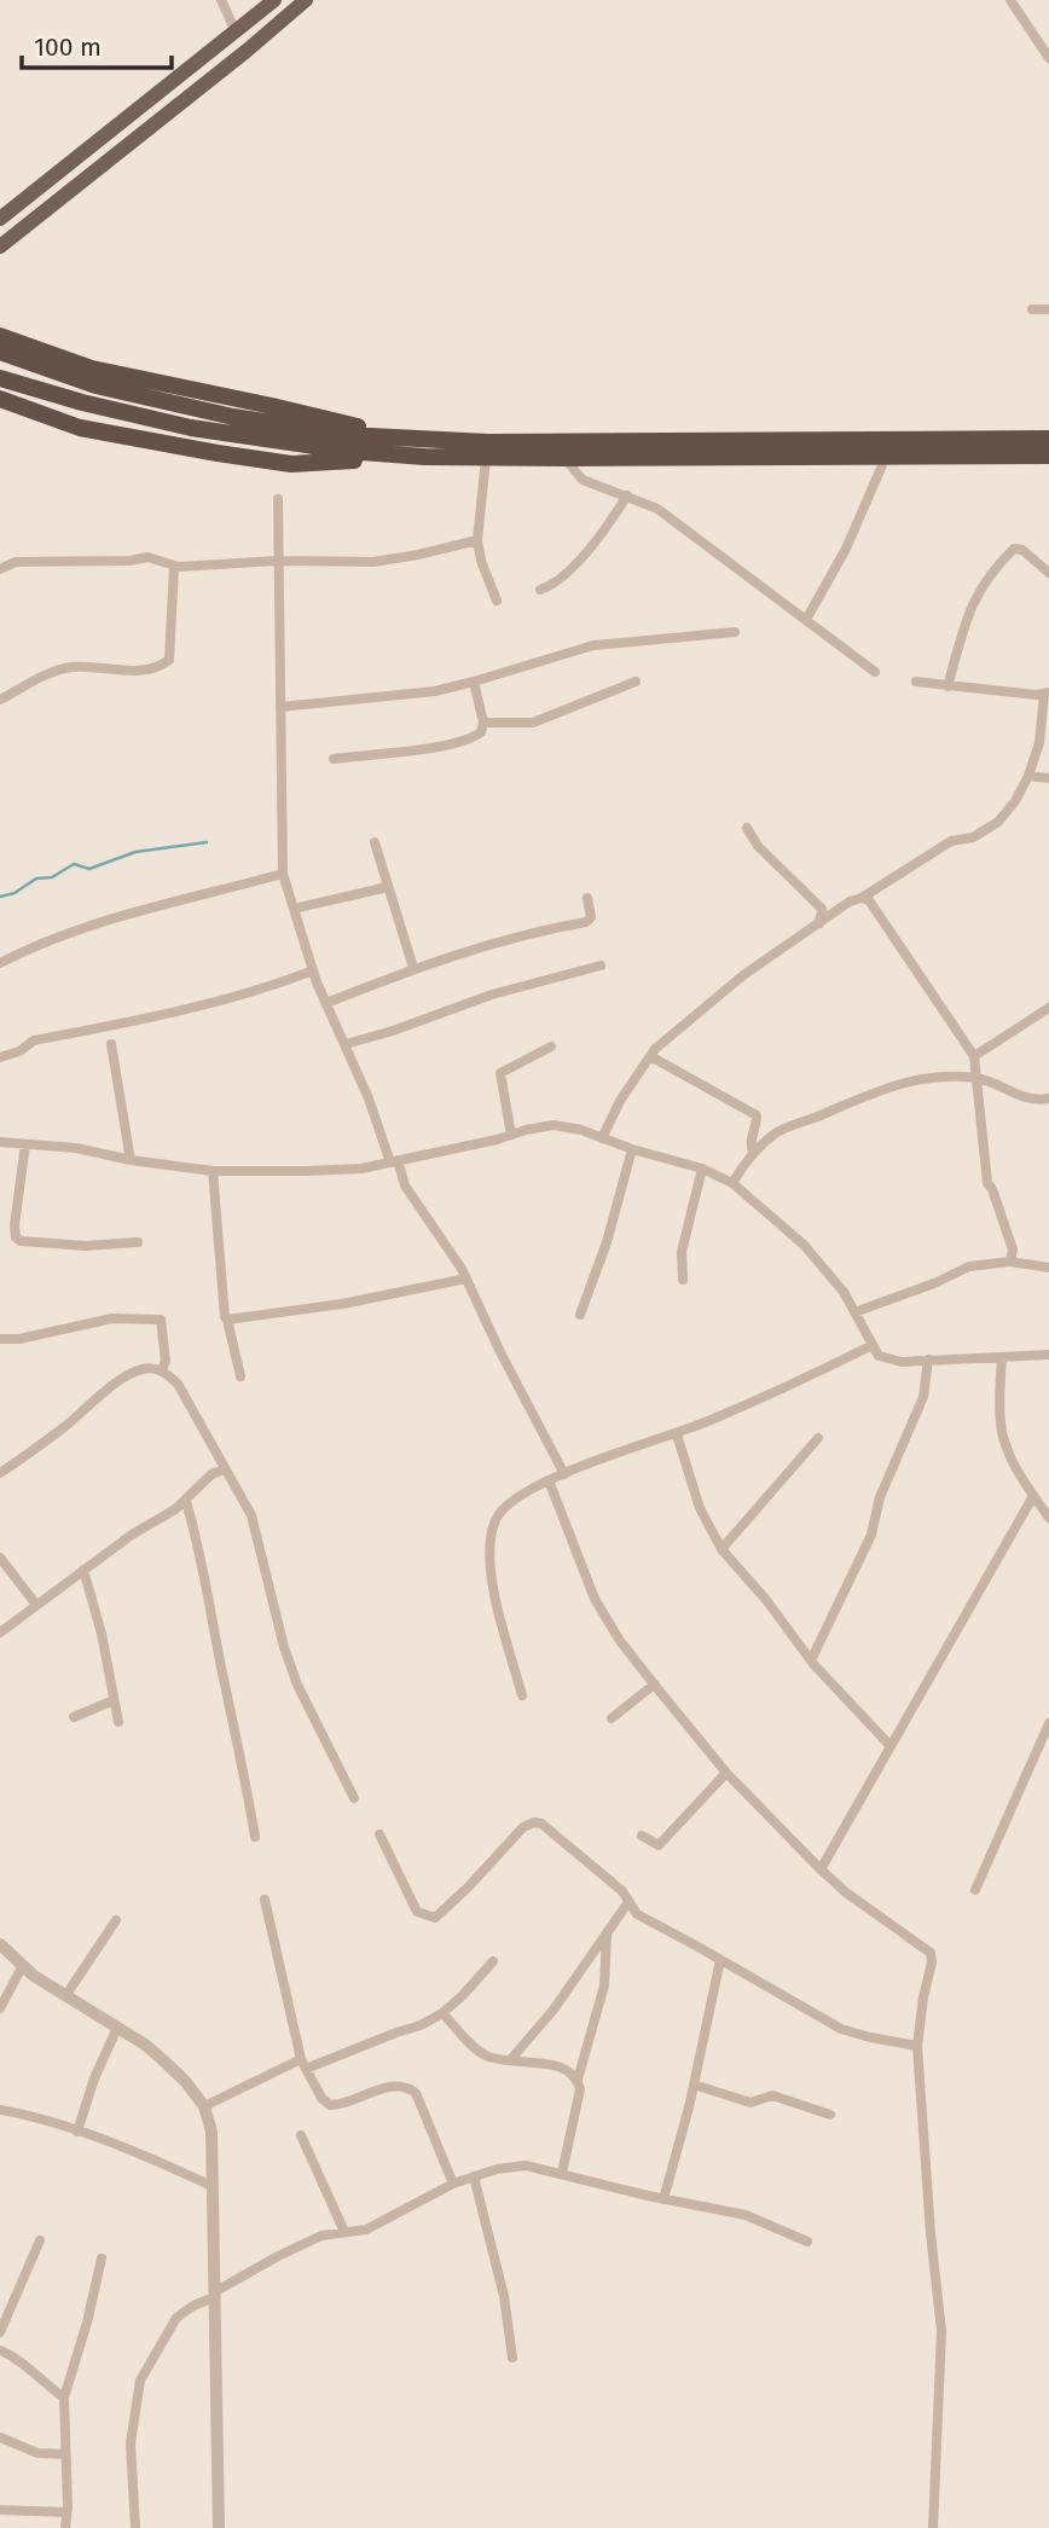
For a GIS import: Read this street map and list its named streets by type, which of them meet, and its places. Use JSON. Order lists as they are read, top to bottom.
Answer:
{
  "scale_bar": "100 m"
}
